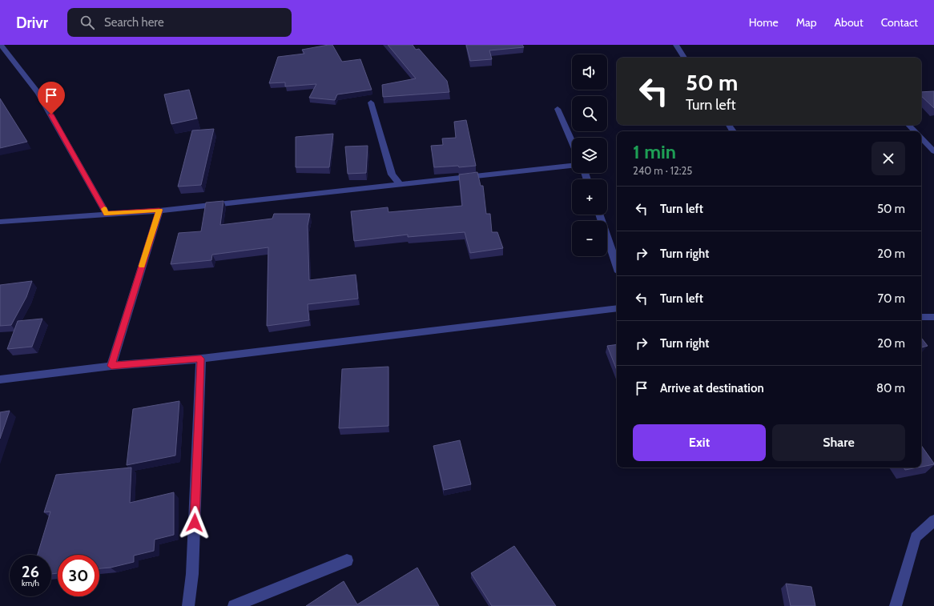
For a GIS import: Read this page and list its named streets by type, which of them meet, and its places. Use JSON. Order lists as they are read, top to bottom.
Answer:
{
  "page": {
    "header": "Drivr",
    "search": "Search here",
    "nav": [
      "Home",
      "Map",
      "About",
      "Contact"
    ],
    "map_buttons": ["+", "−"],
    "turn": ["50 m", "Turn left"],
    "heading": ["1 min", "240 m · 12:25"],
    "list": [
      {
        "name": "Turn left",
        "value": "50 m"
      },
      {
        "name": "Turn right",
        "value": "20 m"
      },
      {
        "name": "Turn left",
        "value": "70 m"
      },
      {
        "name": "Turn right",
        "value": "20 m"
      },
      {
        "name": "Arrive at destination",
        "value": "80 m"
      }
    ],
    "buttons": ["Exit", "Share"],
    "speed": "26 km/h",
    "limit": "30"
  }
}
